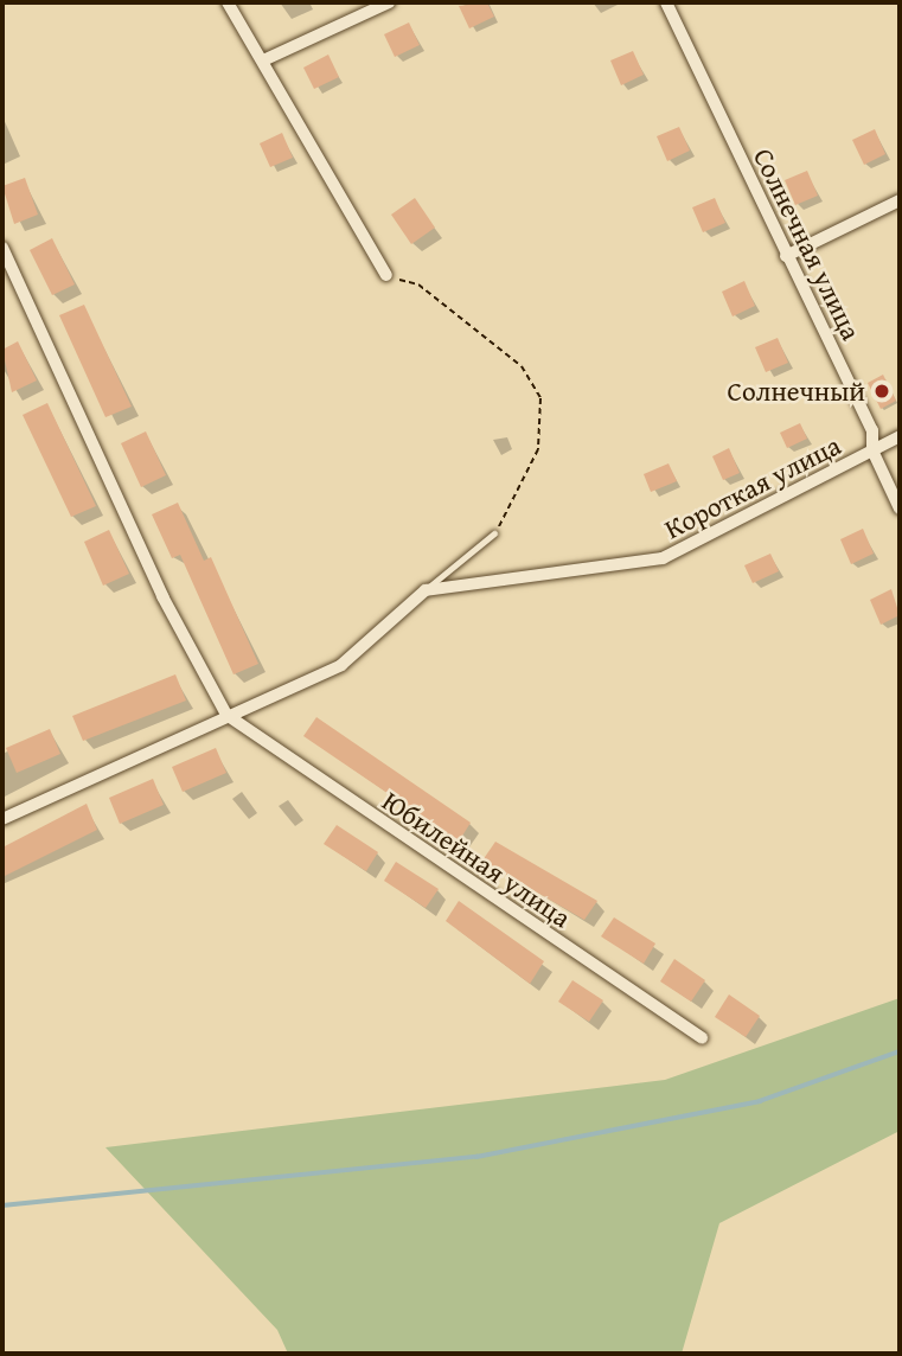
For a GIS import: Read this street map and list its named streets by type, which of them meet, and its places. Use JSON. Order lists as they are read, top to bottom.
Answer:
{
  "streets": {
    "street": ["Солнечная улица", "Короткая улица", "Юбилейная улица"]
  },
  "crossings": [
    ["Солнечная улица", "Короткая улица"]
  ],
  "places": ["Солнечный"]
}
